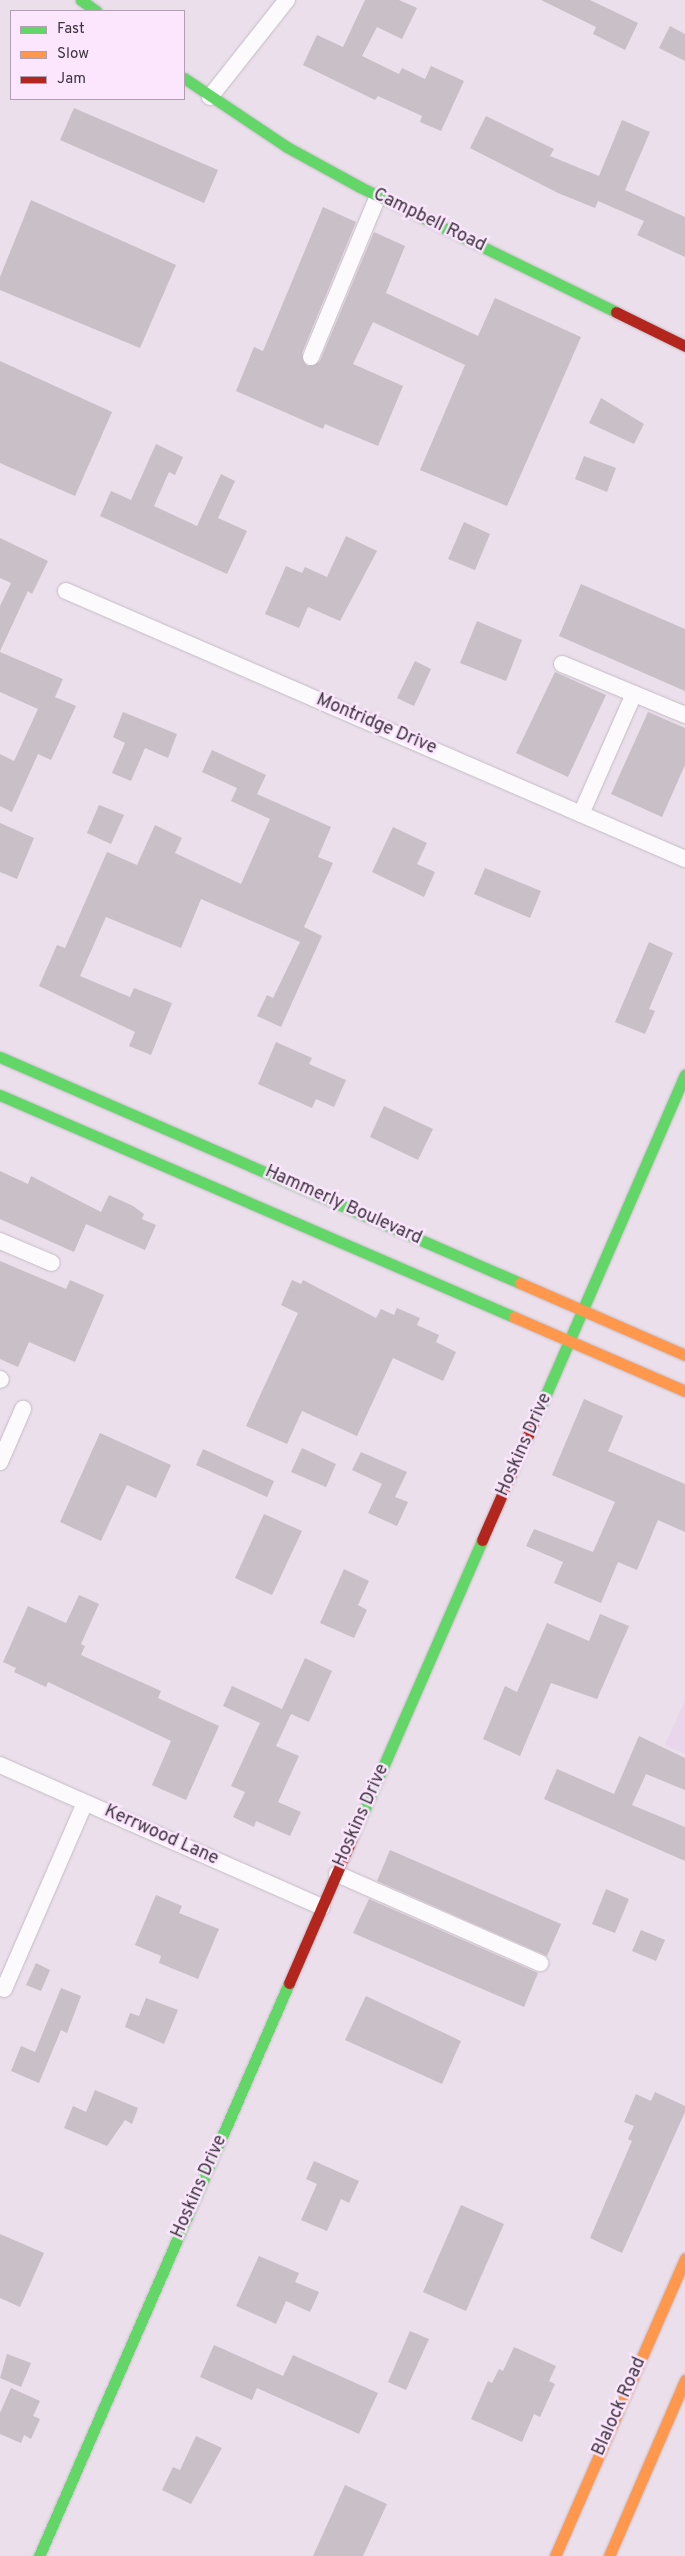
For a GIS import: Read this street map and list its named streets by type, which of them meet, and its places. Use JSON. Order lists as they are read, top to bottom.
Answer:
{
  "streets": {
    "street": [
      "Campbell Road",
      "Montridge Drive",
      "Hammerly Boulevard",
      "Hoskins Drive",
      "Kerrwood Lane",
      "Blalock Road"
    ]
  },
  "crossings": [
    ["Hammerly Boulevard", "Hoskins Drive"],
    ["Hoskins Drive", "Kerrwood Lane"]
  ],
  "legend": ["Fast", "Slow", "Jam"]
}
